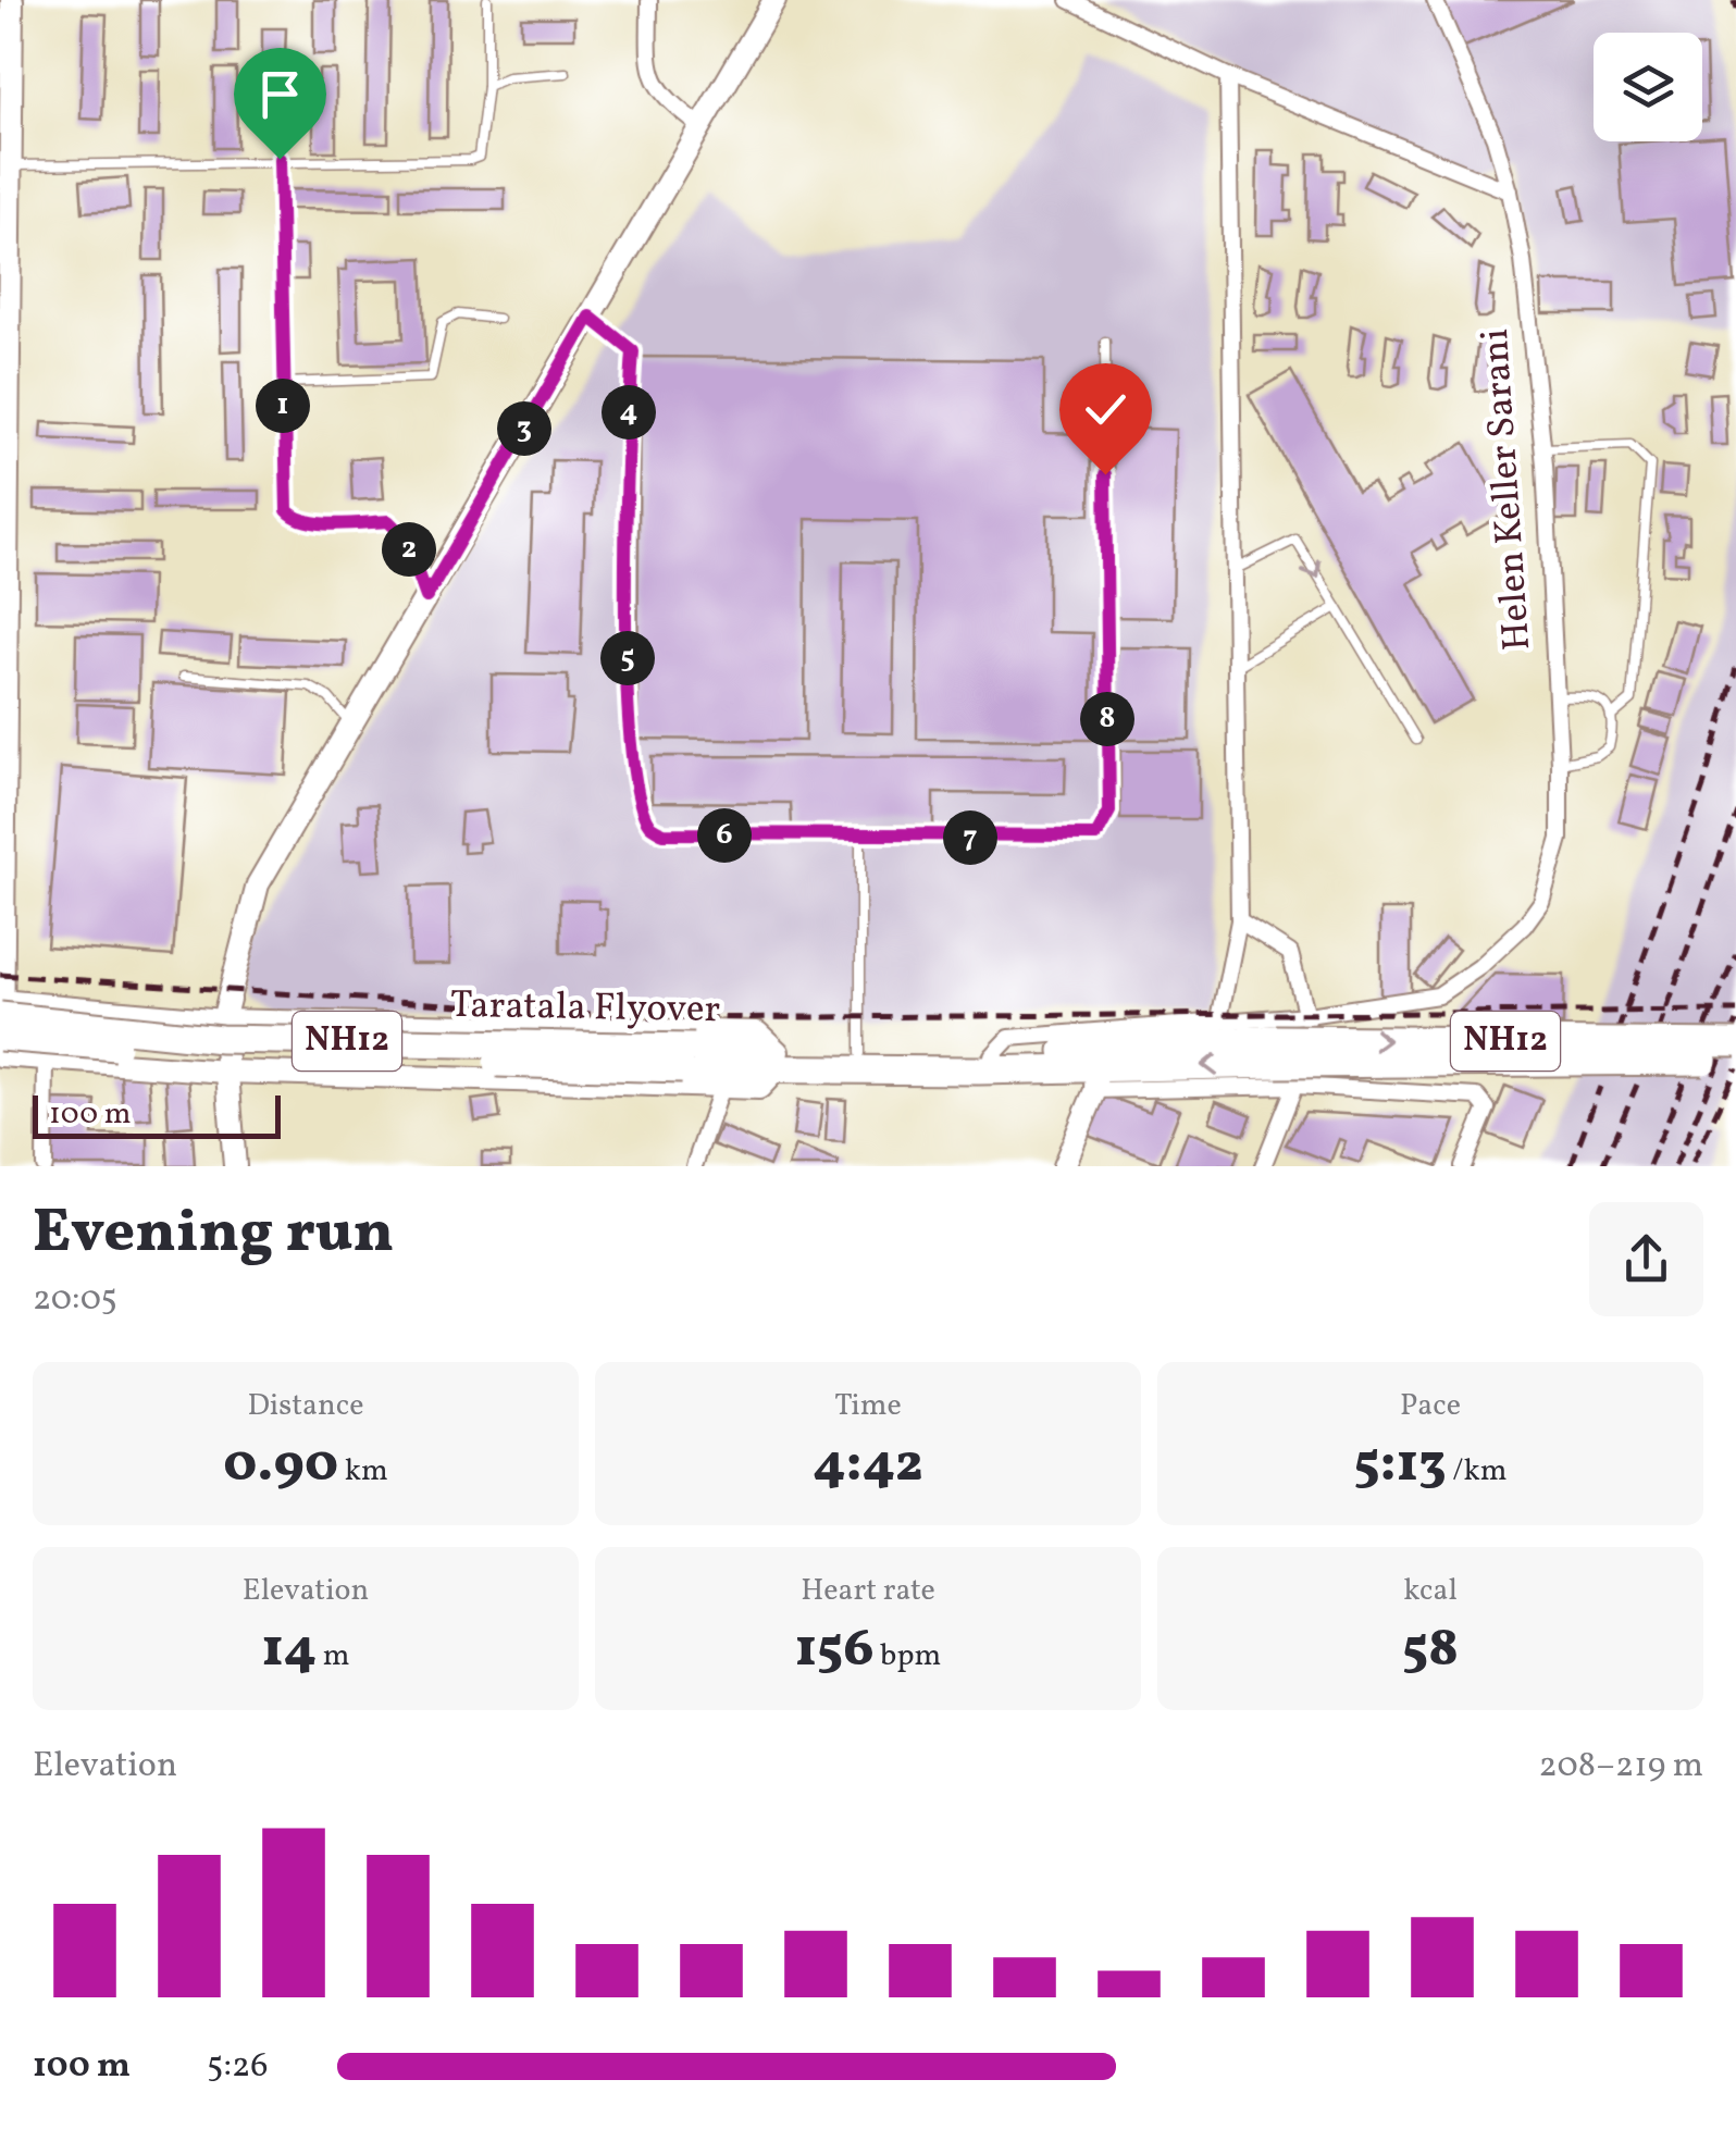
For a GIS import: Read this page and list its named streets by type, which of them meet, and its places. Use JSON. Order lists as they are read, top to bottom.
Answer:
{
  "streets": {
    "highway": ["Taratala Flyover", "NH12"],
    "street": ["Helen Keller Sarani"]
  },
  "crossings": [
    ["Helen Keller Sarani", "NH12"],
    ["Taratala Flyover", "NH12"]
  ],
  "scale_bar": "100 m",
  "page": {
    "pins": [
      "1",
      "4",
      "3",
      "2",
      "5",
      "8",
      "6",
      "7"
    ],
    "scale": "100 m",
    "heading": ["Evening run", "20:05"],
    "stats": [
      ["Distance", "0.90 km"],
      ["Time", "4:42"],
      ["Pace", "5:13 /km"],
      ["Elevation", "14 m"],
      ["Heart rate", "156 bpm"],
      ["kcal", "58"]
    ],
    "chart": ["Elevation", "208–219 m"],
    "list": [
      {
        "name": "100 m",
        "note": "5:26"
      }
    ]
  }
}
